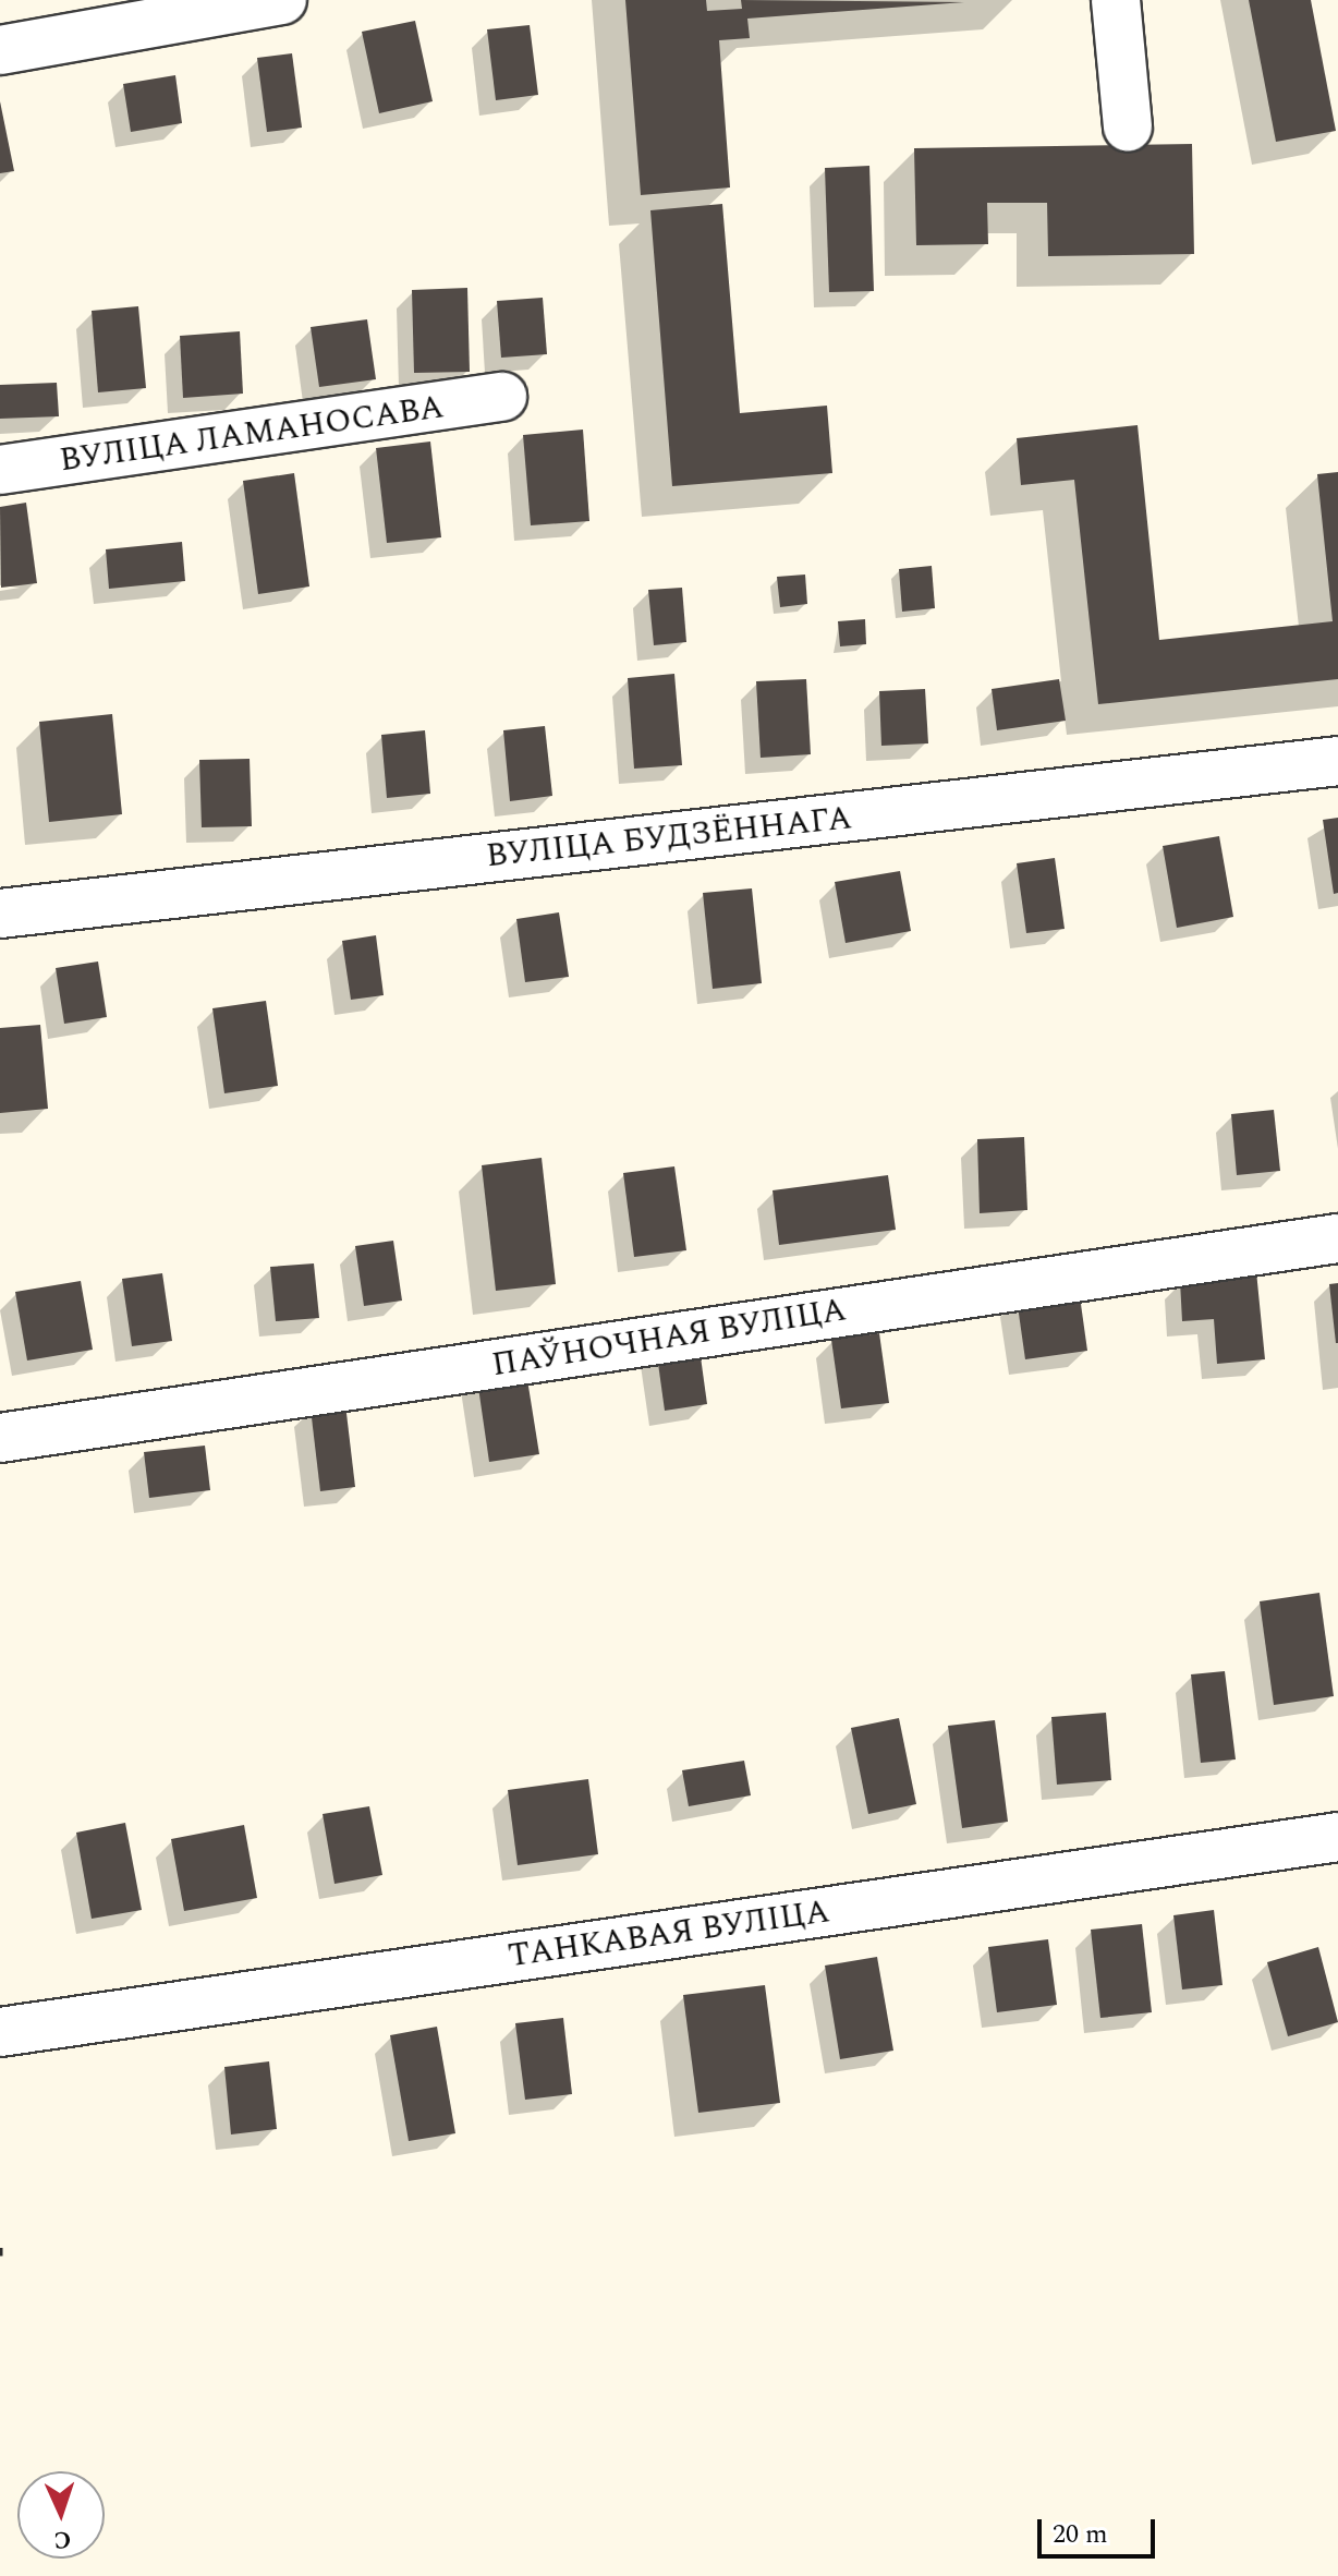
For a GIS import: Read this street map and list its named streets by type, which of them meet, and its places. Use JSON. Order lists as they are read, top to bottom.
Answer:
{
  "streets": {
    "street": [
      "ВУЛІЦА ЛАМАНОСАВА",
      "ВУЛІЦА БУДЗЁННАГА",
      "ПАЎНОЧНАЯ ВУЛІЦА",
      "ТАНКАВАЯ ВУЛІЦА"
    ]
  },
  "scale_bar": "20 m",
  "north": "bottom"
}
